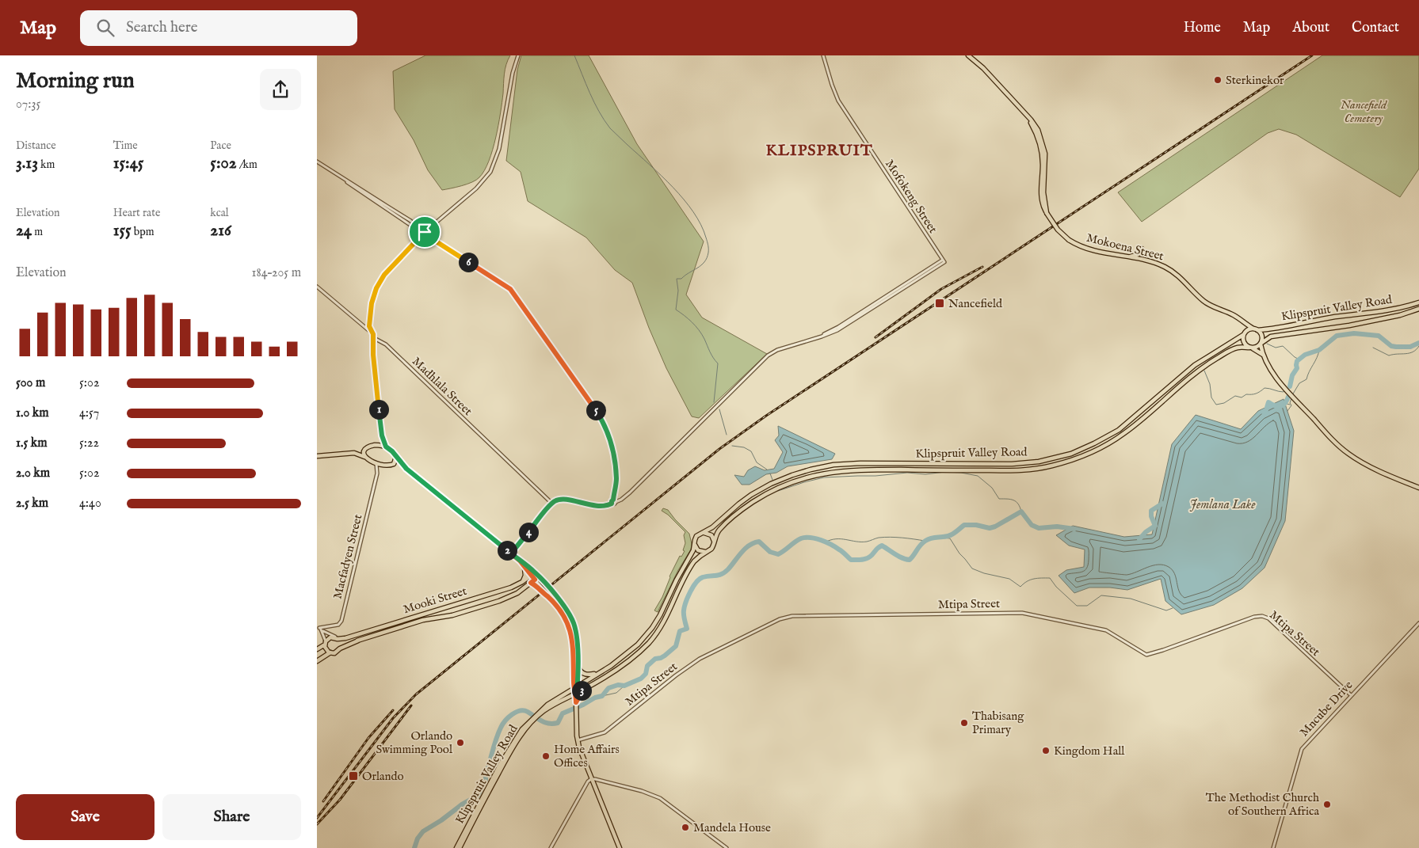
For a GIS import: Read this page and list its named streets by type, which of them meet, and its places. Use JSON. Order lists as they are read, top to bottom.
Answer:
{
  "streets": {
    "main road": ["Mokoena Street", "Klipspruit Valley Road", "Mooki Street"],
    "street": [
      "Mofokeng Street",
      "Madhlala Street",
      "Macfadyen Street",
      "Mtipa Street",
      "Mncube Drive"
    ]
  },
  "crossings": [
    ["Mokoena Street", "Klipspruit Valley Road"],
    ["Mtipa Street", "Mncube Drive"]
  ],
  "districts": ["KLIPSPRUIT"],
  "water": ["Jemlana Lake"],
  "parks": ["Nancefield Cemetery"],
  "places": {
    "other": [
      "Sterkinekor",
      "Thabisang Primary",
      "Orlando Swimming Pool",
      "Kingdom Hall",
      "Home Affairs Offices",
      "The Methodist Church of Southern Africa",
      "Mandela House"
    ],
    "transit": ["Nancefield", "Orlando"]
  },
  "page": {
    "header": "Map",
    "search": "Search here",
    "nav": [
      "Home",
      "Map",
      "About",
      "Contact"
    ],
    "heading": ["Morning run", "07:35"],
    "stats": [
      ["Distance", "3.13 km"],
      ["Time", "15:45"],
      ["Pace", "5:02 /km"],
      ["Elevation", "24 m"],
      ["Heart rate", "155 bpm"],
      ["kcal", "216"]
    ],
    "pins": [
      "6",
      "1",
      "5",
      "4",
      "2",
      "3"
    ],
    "chart": ["Elevation", "184–205 m"],
    "list": [
      {
        "name": "500 m",
        "note": "5:02"
      },
      {
        "name": "1.0 km",
        "note": "4:57"
      },
      {
        "name": "1.5 km",
        "note": "5:22"
      },
      {
        "name": "2.0 km",
        "note": "5:02"
      },
      {
        "name": "2.5 km",
        "note": "4:40"
      }
    ],
    "buttons": ["Save", "Share"]
  }
}
